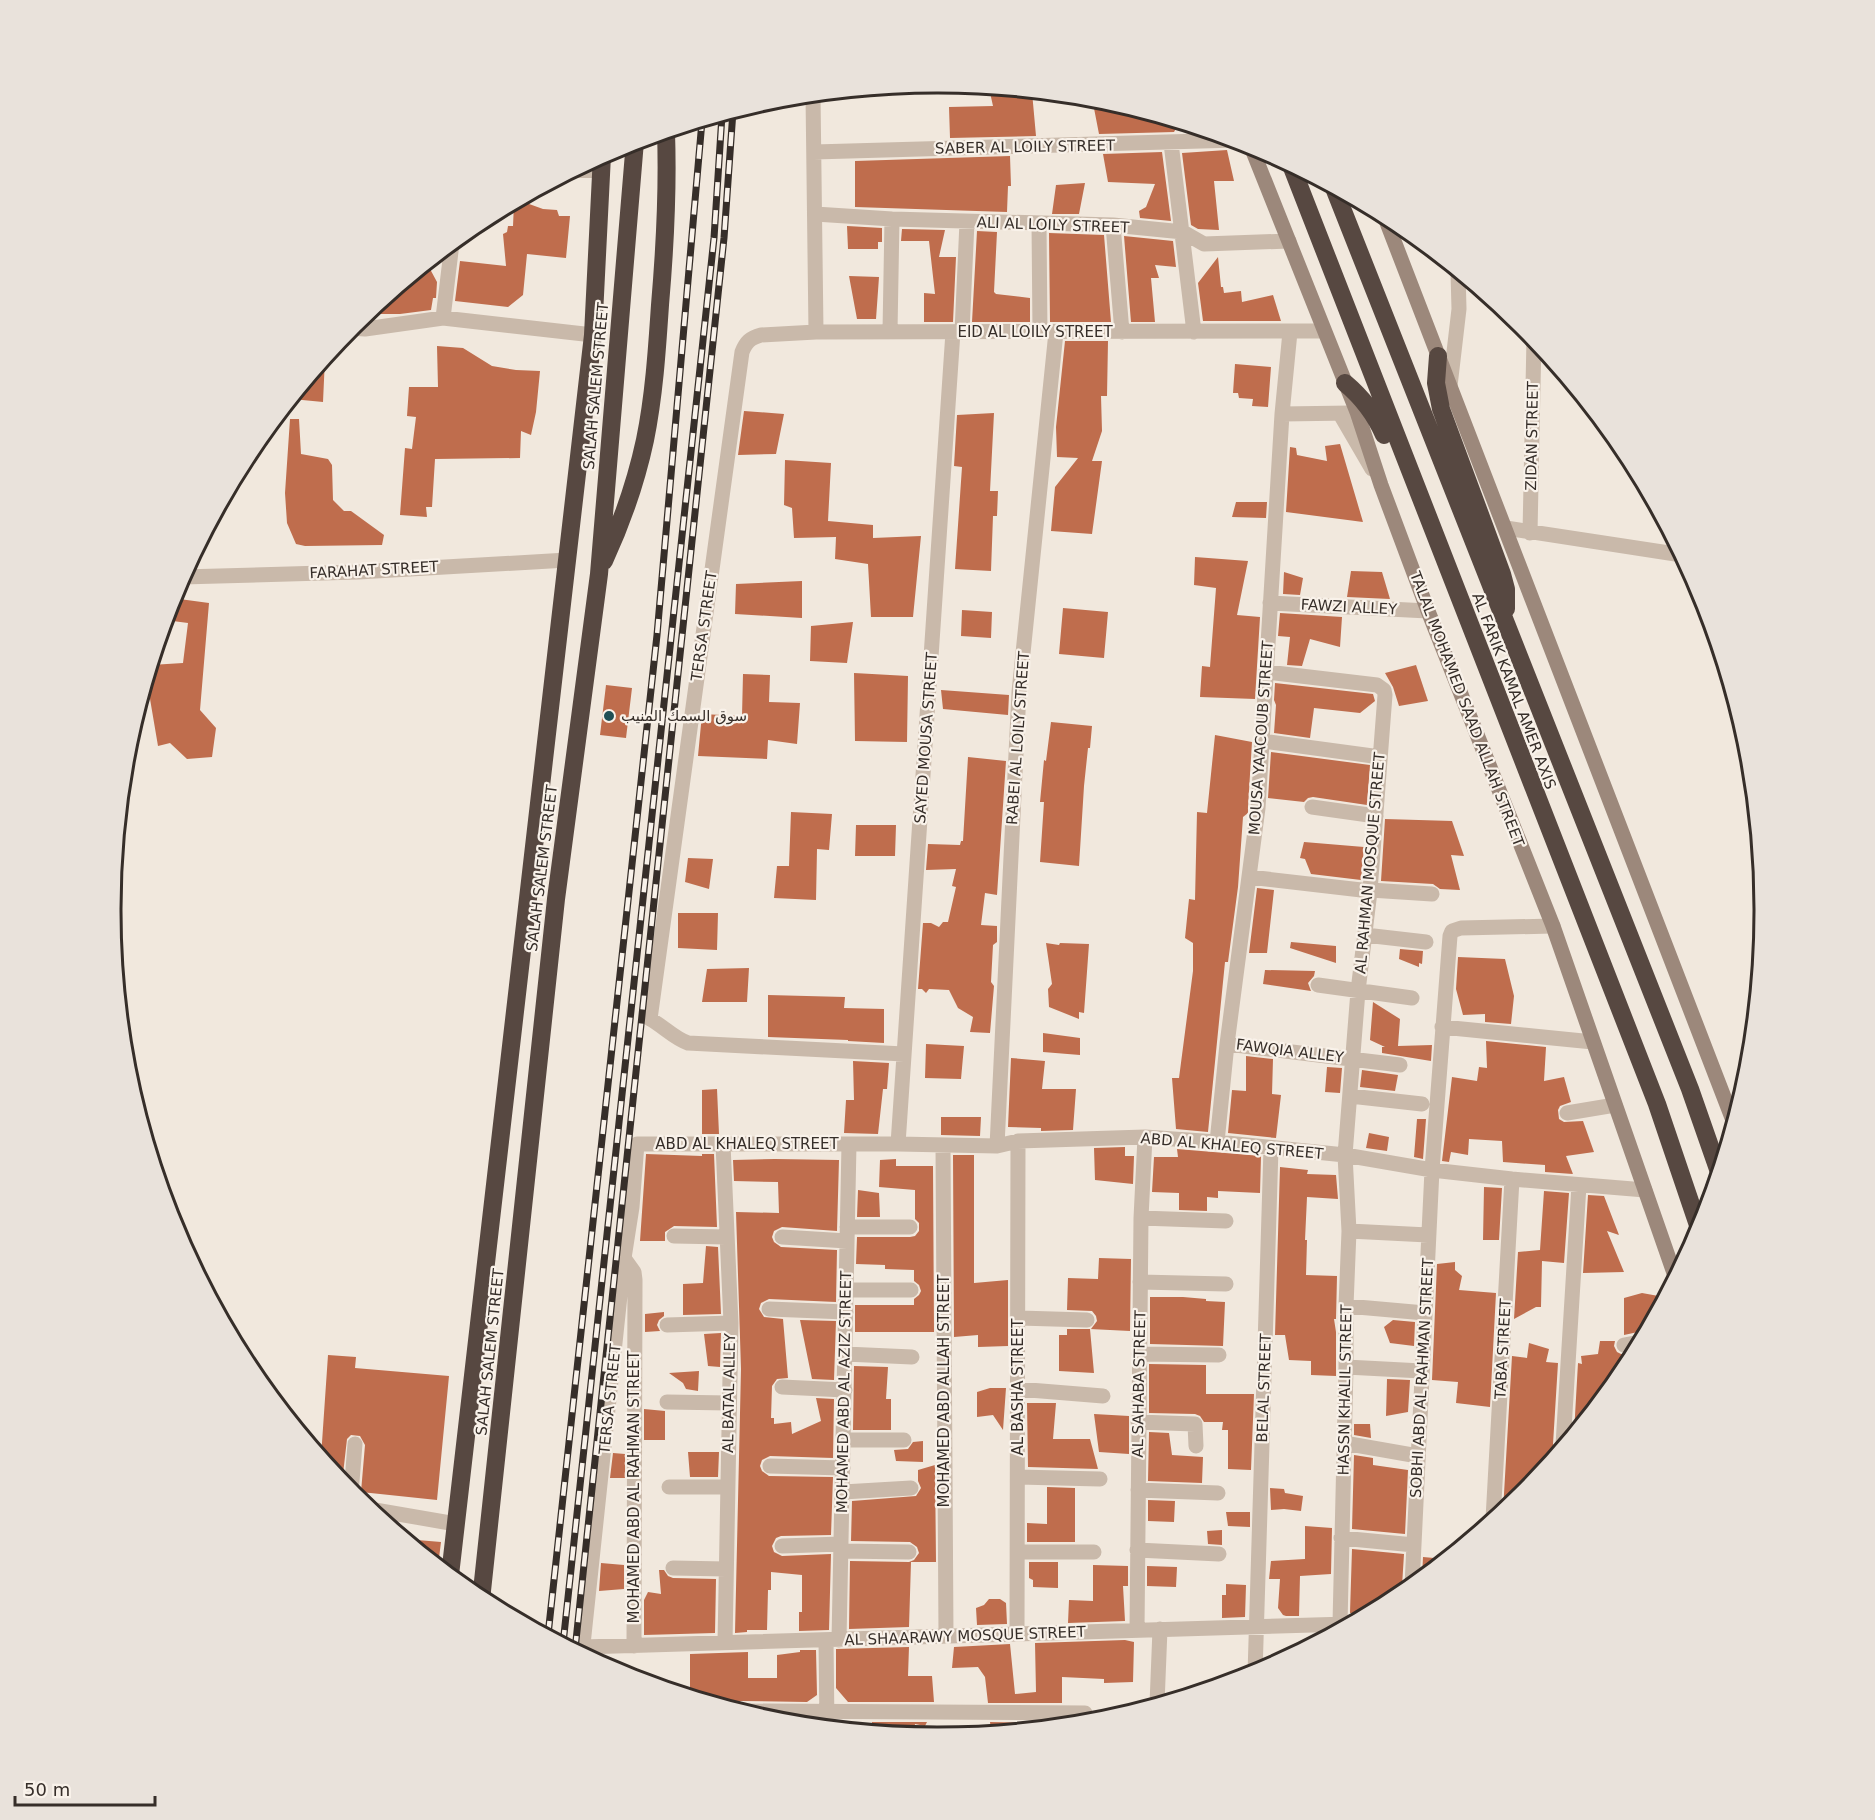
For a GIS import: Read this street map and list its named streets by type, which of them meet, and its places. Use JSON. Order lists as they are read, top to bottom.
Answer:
{
  "streets": {
    "highway": ["SALAH SALEM STREET", "AL FARIK KAMAL AMER AXIS"],
    "main road": ["TALAL MOHAMED SAAD ALLAH STREET"],
    "street": [
      "SABER AL LOILY STREET",
      "ALI AL LOILY STREET",
      "EID AL LOILY STREET",
      "ZIDAN STREET",
      "FARAHAT STREET",
      "FAWZI ALLEY",
      "TERSA STREET",
      "SAYED MOUSA STREET",
      "RABEI AL LOILY STREET",
      "MOUSA YAACOUB STREET",
      "AL RAHMAN MOSQUE STREET",
      "FAWQIA ALLEY",
      "ABD AL KHALEQ STREET",
      "TABA STREET",
      "SOBHI ABD AL RAHMAN STREET",
      "AL SAHABA STREET",
      "AL BASHA STREET",
      "BELAL STREET",
      "HASSN KHALIL STREET",
      "MOHAMED ABD ALLAH STREET",
      "MOHAMED ABD AL AZIZ STREET",
      "AL BATAL ALLEY",
      "MOHAMED ABD AL RAHMAN STREET",
      "AL SHAARAWY MOSQUE STREET"
    ]
  },
  "crossings": [
    ["ALI AL LOILY STREET", "TALAL MOHAMED SAAD ALLAH STREET"],
    ["ALI AL LOILY STREET", "SAYED MOUSA STREET"],
    ["EID AL LOILY STREET", "TERSA STREET"],
    ["EID AL LOILY STREET", "TALAL MOHAMED SAAD ALLAH STREET"],
    ["EID AL LOILY STREET", "SAYED MOUSA STREET"],
    ["EID AL LOILY STREET", "RABEI AL LOILY STREET"],
    ["EID AL LOILY STREET", "MOUSA YAACOUB STREET"],
    ["SALAH SALEM STREET", "FARAHAT STREET"],
    ["FAWZI ALLEY", "TALAL MOHAMED SAAD ALLAH STREET"],
    ["FAWZI ALLEY", "MOUSA YAACOUB STREET"],
    ["TERSA STREET", "SAYED MOUSA STREET"],
    ["TERSA STREET", "ABD AL KHALEQ STREET"],
    ["TERSA STREET", "MOHAMED ABD AL RAHMAN STREET"],
    ["TALAL MOHAMED SAAD ALLAH STREET", "ABD AL KHALEQ STREET"],
    ["TALAL MOHAMED SAAD ALLAH STREET", "SOBHI ABD AL RAHMAN STREET"],
    ["SAYED MOUSA STREET", "ABD AL KHALEQ STREET"],
    ["RABEI AL LOILY STREET", "ABD AL KHALEQ STREET"],
    ["MOUSA YAACOUB STREET", "AL RAHMAN MOSQUE STREET"],
    ["MOUSA YAACOUB STREET", "FAWQIA ALLEY"],
    ["MOUSA YAACOUB STREET", "ABD AL KHALEQ STREET"],
    ["AL RAHMAN MOSQUE STREET", "FAWQIA ALLEY"],
    ["AL RAHMAN MOSQUE STREET", "ABD AL KHALEQ STREET"],
    ["AL RAHMAN MOSQUE STREET", "HASSN KHALIL STREET"],
    ["ABD AL KHALEQ STREET", "TABA STREET"],
    ["ABD AL KHALEQ STREET", "SOBHI ABD AL RAHMAN STREET"],
    ["ABD AL KHALEQ STREET", "AL SAHABA STREET"],
    ["ABD AL KHALEQ STREET", "AL BASHA STREET"],
    ["ABD AL KHALEQ STREET", "BELAL STREET"],
    ["ABD AL KHALEQ STREET", "HASSN KHALIL STREET"],
    ["ABD AL KHALEQ STREET", "MOHAMED ABD ALLAH STREET"],
    ["ABD AL KHALEQ STREET", "MOHAMED ABD AL AZIZ STREET"],
    ["ABD AL KHALEQ STREET", "AL BATAL ALLEY"],
    ["AL SAHABA STREET", "AL SHAARAWY MOSQUE STREET"],
    ["AL BASHA STREET", "AL SHAARAWY MOSQUE STREET"],
    ["BELAL STREET", "AL SHAARAWY MOSQUE STREET"],
    ["MOHAMED ABD ALLAH STREET", "AL SHAARAWY MOSQUE STREET"],
    ["MOHAMED ABD AL AZIZ STREET", "AL SHAARAWY MOSQUE STREET"],
    ["AL BATAL ALLEY", "AL SHAARAWY MOSQUE STREET"],
    ["MOHAMED ABD AL RAHMAN STREET", "AL SHAARAWY MOSQUE STREET"]
  ],
  "places": ["سوق السمك المنيب"],
  "scale_bar": "50 m"
}
